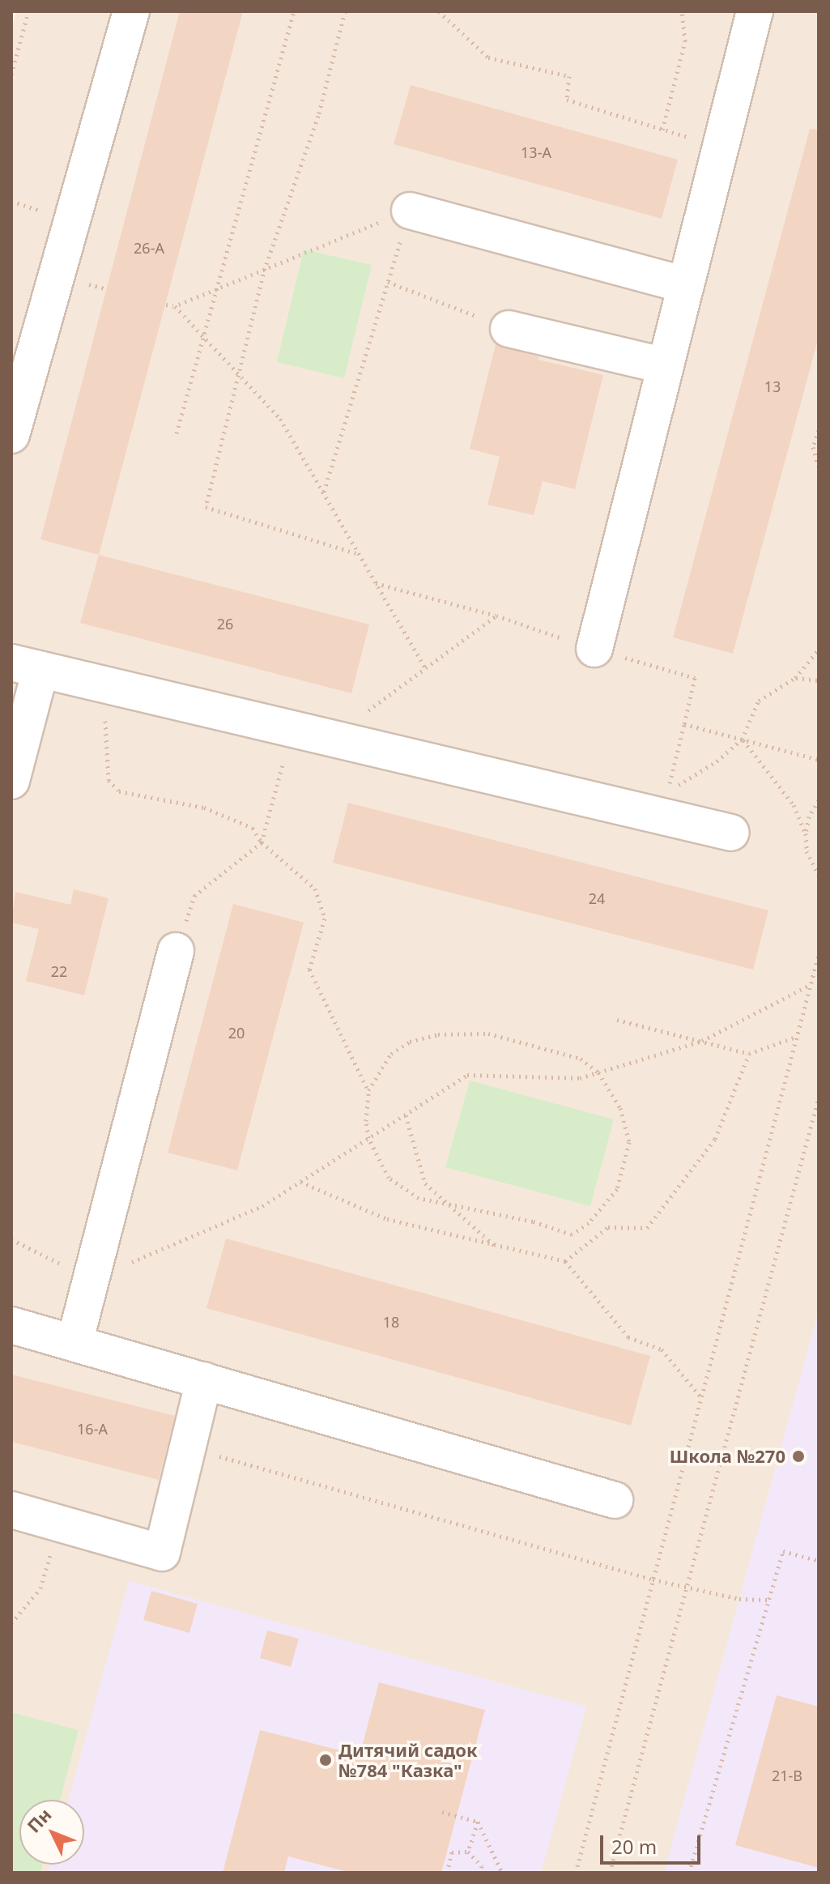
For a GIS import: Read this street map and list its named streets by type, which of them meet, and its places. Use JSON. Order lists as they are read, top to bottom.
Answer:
{
  "places": ["Школа №270", "Дитячий садок №784 \"Казка\""],
  "house_numbers": [
    "13-А",
    "26-А",
    "13",
    "26",
    "24",
    "22",
    "20",
    "18",
    "16-А",
    "21-В"
  ],
  "scale_bar": "20 m",
  "north": "top left"
}
